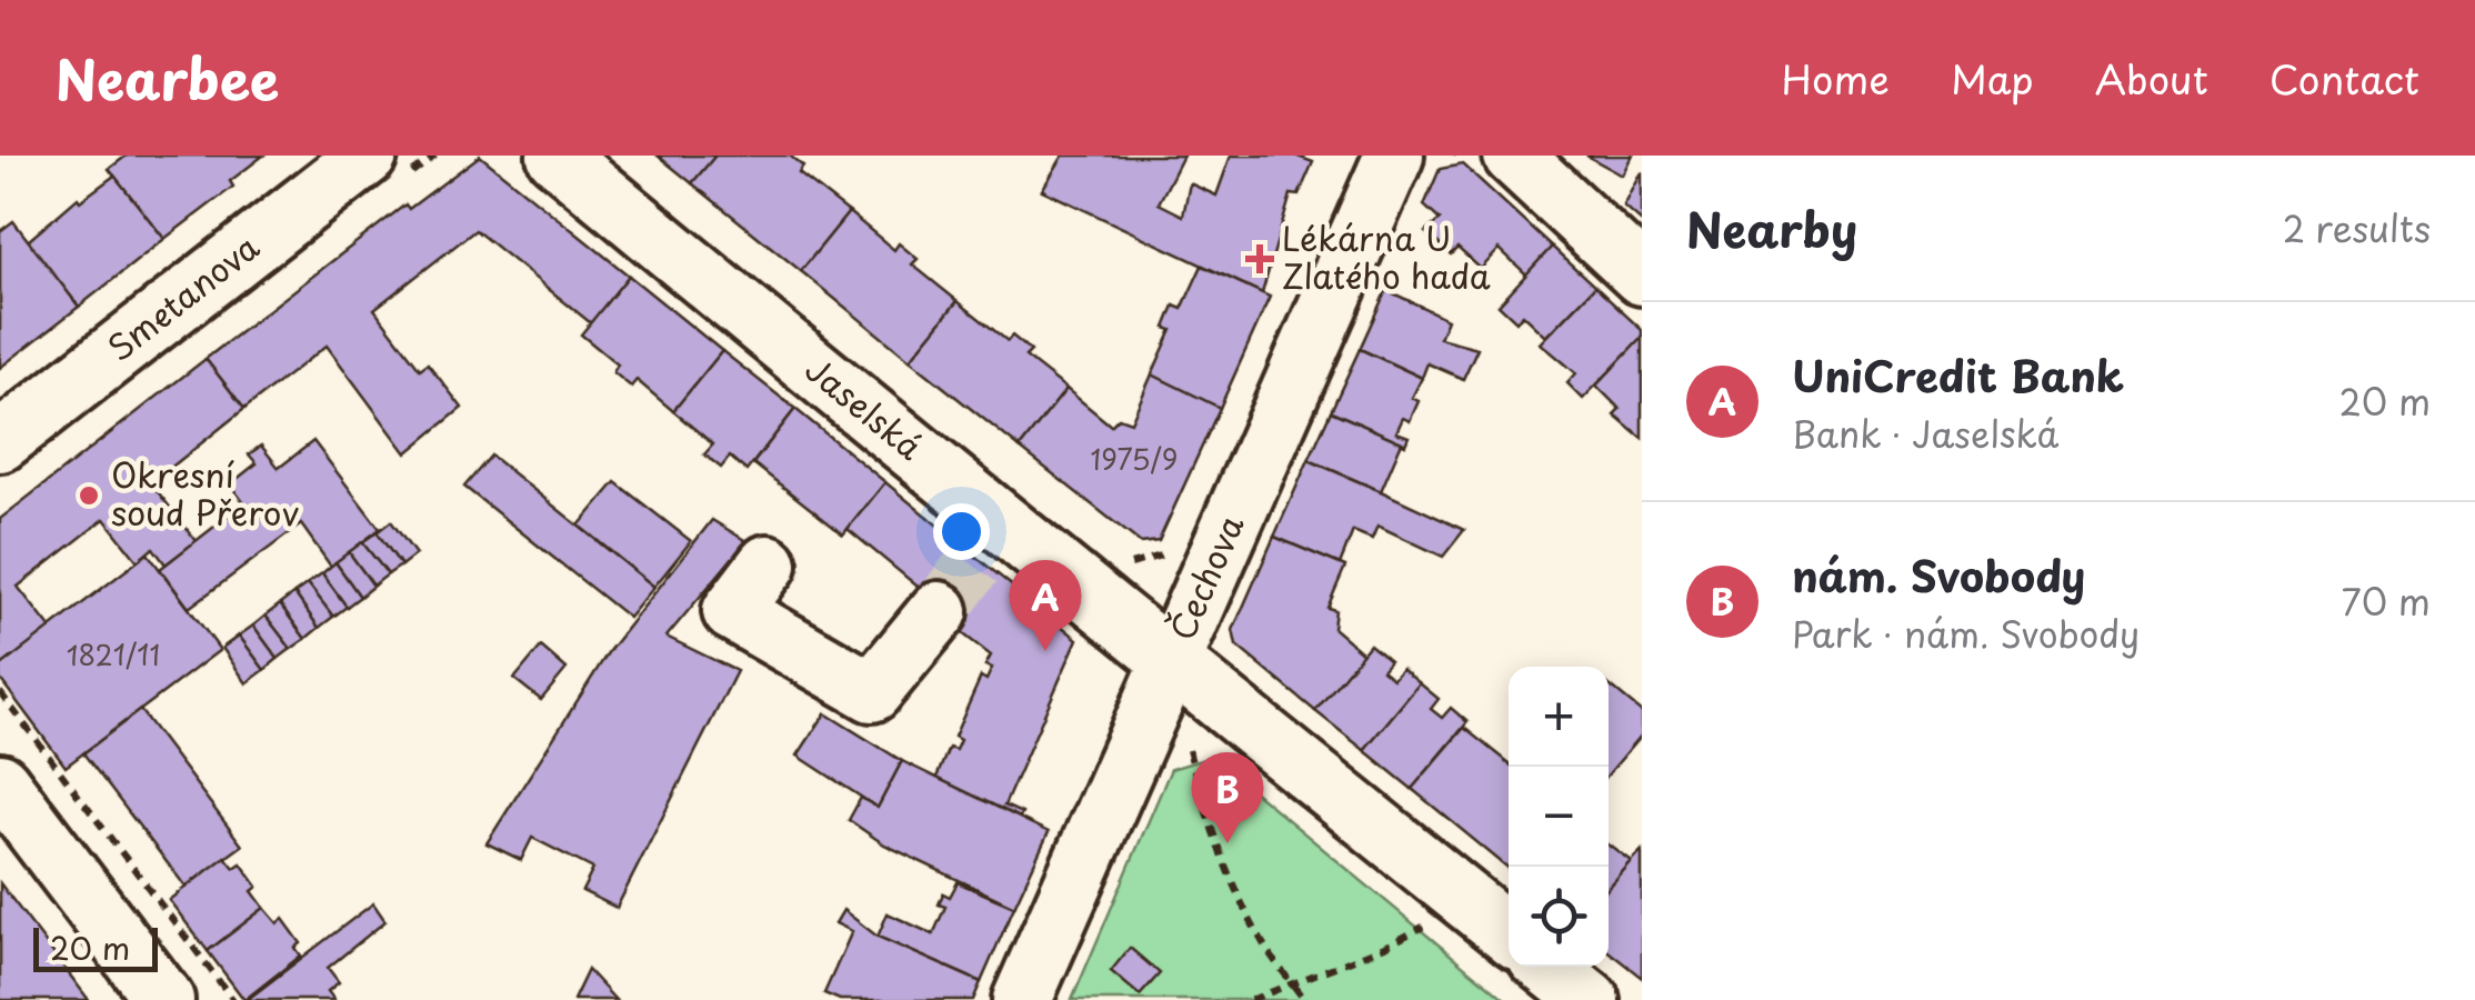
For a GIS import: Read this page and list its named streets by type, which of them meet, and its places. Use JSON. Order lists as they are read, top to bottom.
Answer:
{
  "streets": {
    "street": ["Smetanova", "Jaselská", "Čechova"]
  },
  "crossings": [
    ["Jaselská", "Čechova"]
  ],
  "places": {
    "health": ["Lékárna U Zlatého hada"],
    "other": ["Okresní soud Přerov"]
  },
  "house_numbers": ["1975/9", "1821/11"],
  "scale_bar": "20 m",
  "page": {
    "header": "Nearbee",
    "nav": [
      "Home",
      "Map",
      "About",
      "Contact"
    ],
    "heading": ["Nearby", "2 results"],
    "list": [
      {
        "mark": "A",
        "name": "UniCredit Bank",
        "note": "Bank · Jaselská",
        "value": "20 m"
      },
      {
        "mark": "B",
        "name": "nám. Svobody",
        "note": "Park · nám. Svobody",
        "value": "70 m"
      }
    ],
    "pins": ["A", "B"],
    "map_buttons": ["+", "−"],
    "scale": "20 m"
  }
}
